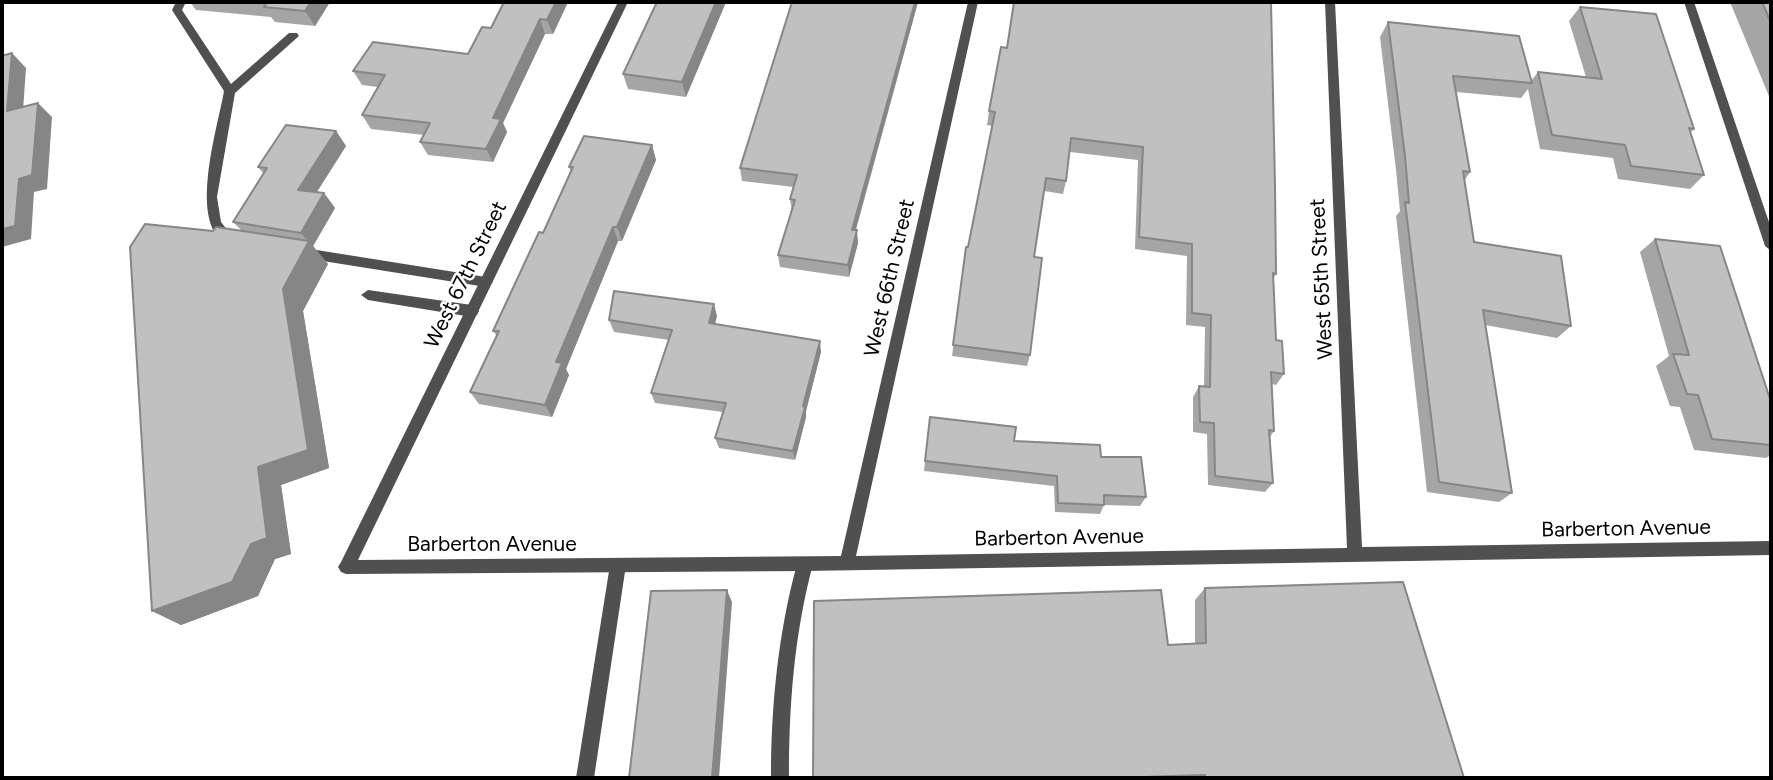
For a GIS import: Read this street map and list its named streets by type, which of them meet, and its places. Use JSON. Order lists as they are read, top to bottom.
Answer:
{
  "streets": {
    "street": [
      "West 67th Street",
      "West 66th Street",
      "West 65th Street",
      "Barberton Avenue"
    ]
  },
  "crossings": [
    ["West 67th Street", "Barberton Avenue"],
    ["West 66th Street", "Barberton Avenue"],
    ["West 65th Street", "Barberton Avenue"]
  ]
}
